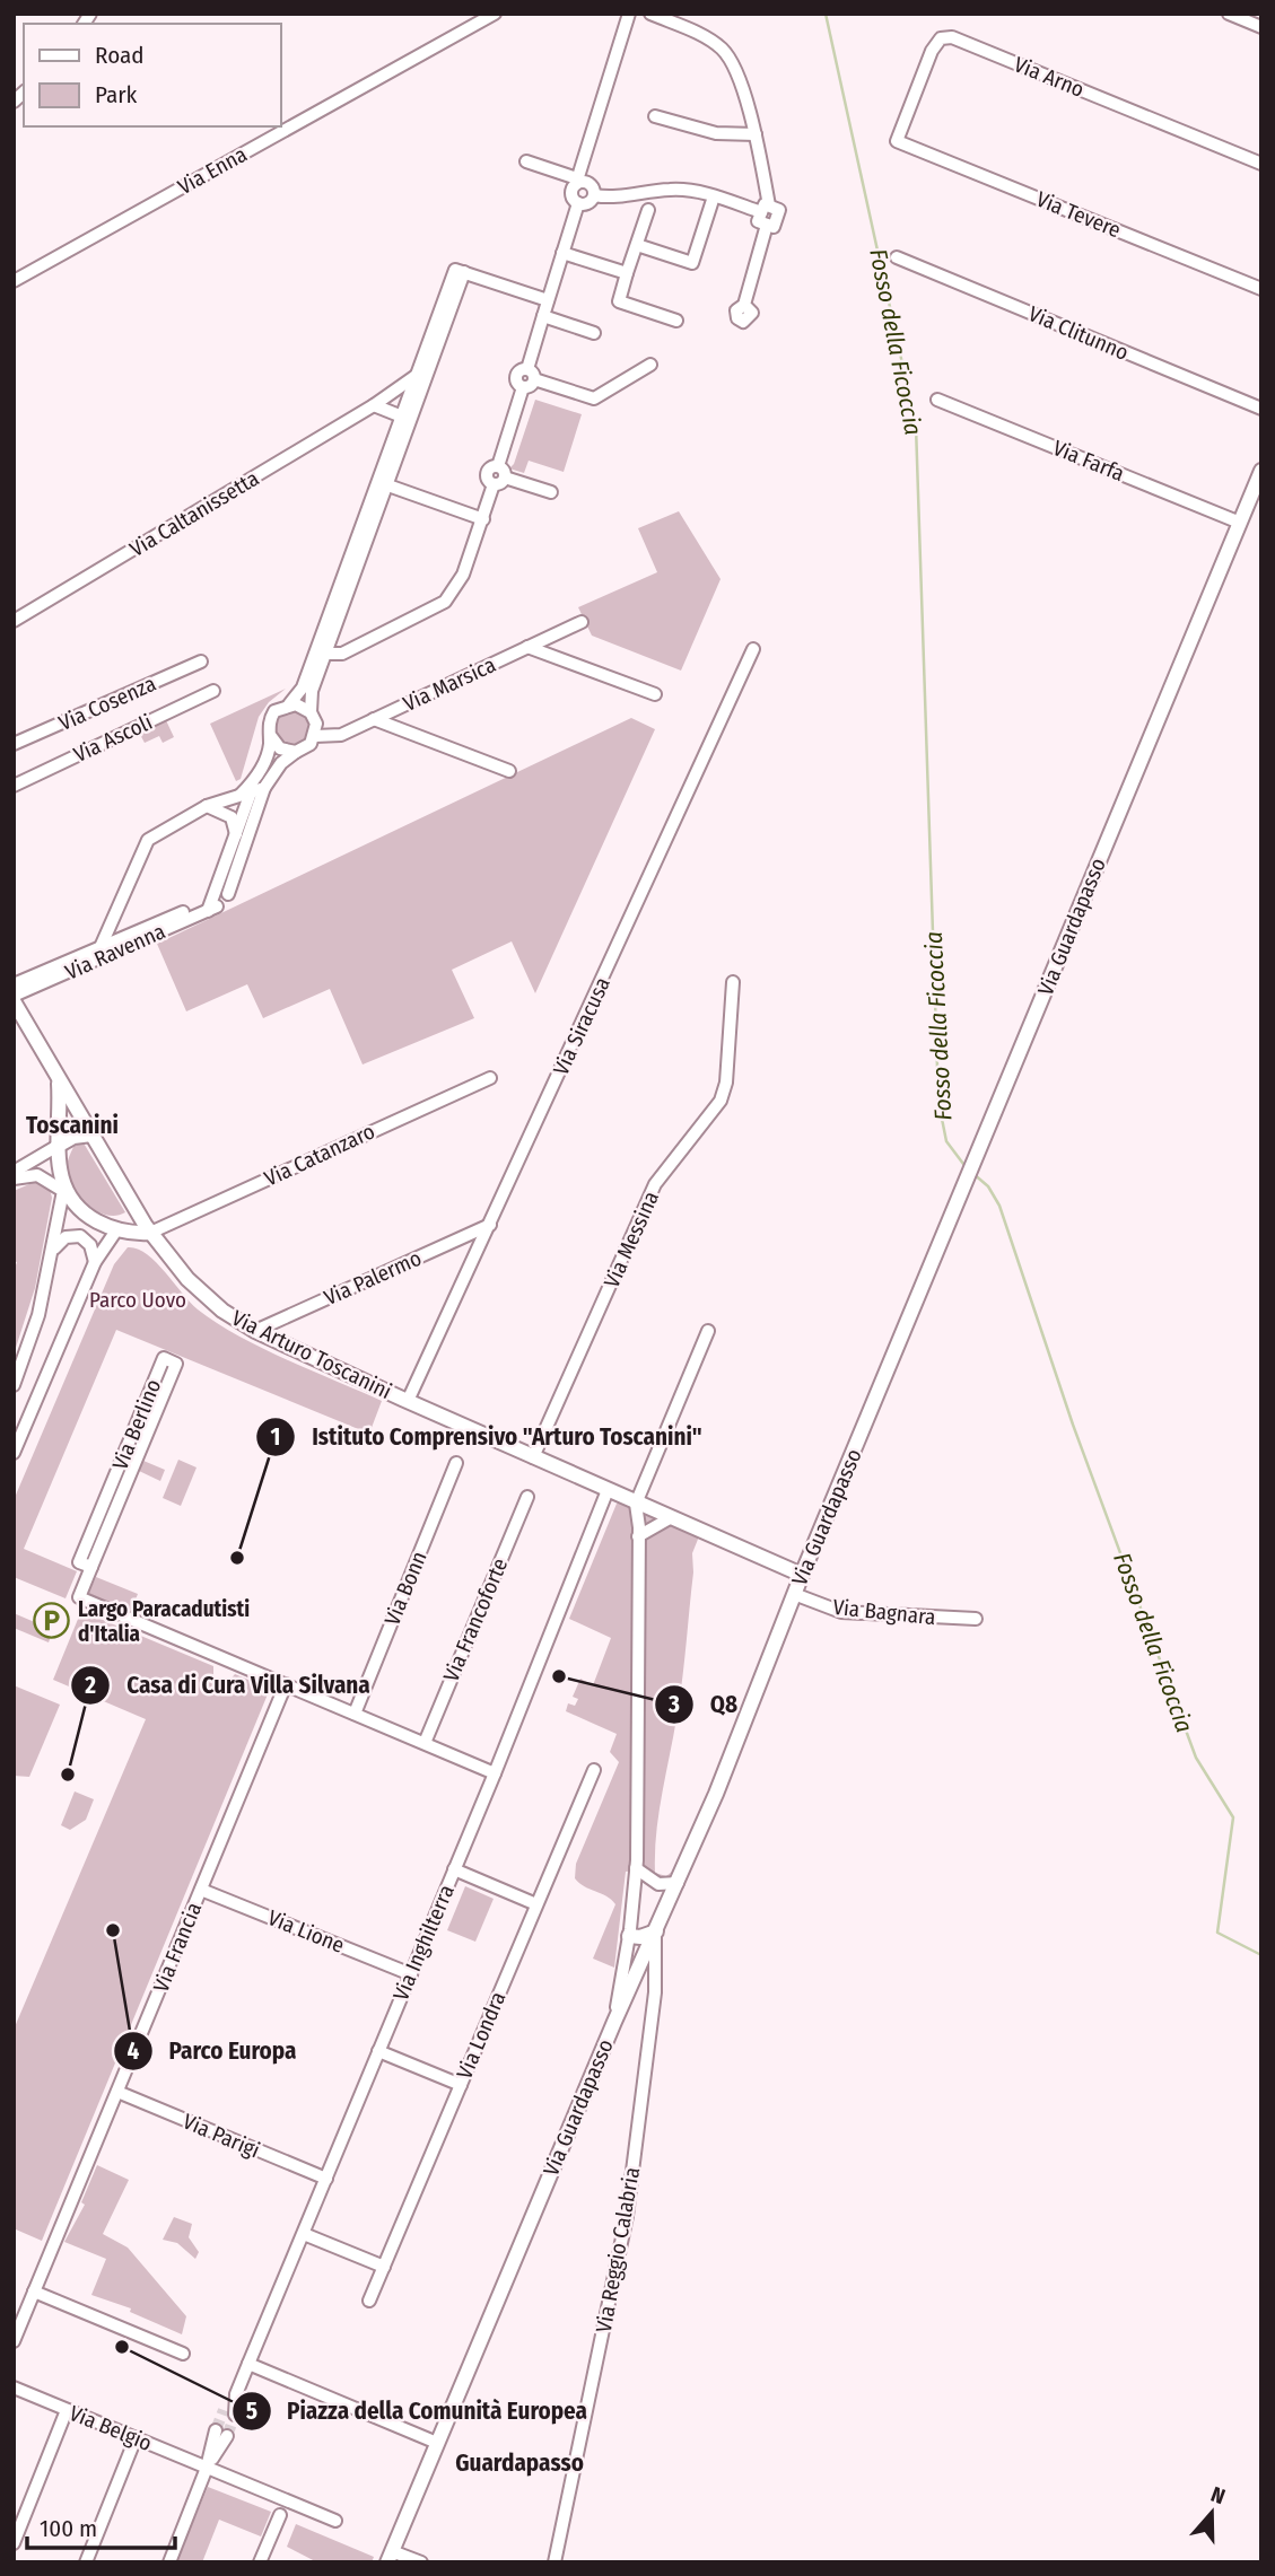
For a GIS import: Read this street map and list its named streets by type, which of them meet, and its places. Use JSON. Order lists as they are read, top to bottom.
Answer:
{
  "streets": {
    "street": [
      "Via Arno",
      "Via Enna",
      "Via Tevere",
      "Via Clitunno",
      "Via Farfa",
      "Via Caltanissetta",
      "Via Marsica",
      "Via Cosenza",
      "Via Ascoli",
      "Via Guardapasso",
      "Via Ravenna",
      "Via Siracusa",
      "Via Catanzaro",
      "Via Messina",
      "Via Palermo",
      "Via Arturo Toscanini",
      "Via Berlino",
      "Via Bonn",
      "Via Bagnara",
      "Via Francoforte",
      "Via Lione",
      "Via Inghilterra",
      "Via Francia",
      "Via Londra",
      "Via Parigi",
      "Via Reggio Calabria",
      "Via Belgio"
    ]
  },
  "crossings": [
    ["Via Arno", "Via Tevere"],
    ["Via Farfa", "Via Guardapasso"],
    ["Via Guardapasso", "Via Arturo Toscanini"],
    ["Via Guardapasso", "Via Bagnara"],
    ["Via Guardapasso", "Via Reggio Calabria"],
    ["Via Siracusa", "Via Palermo"],
    ["Via Siracusa", "Via Arturo Toscanini"],
    ["Via Catanzaro", "Via Arturo Toscanini"],
    ["Via Messina", "Via Arturo Toscanini"],
    ["Via Palermo", "Via Arturo Toscanini"],
    ["Via Arturo Toscanini", "Via Inghilterra"],
    ["Via Berlino", "Via Francia"],
    ["Via Lione", "Via Inghilterra"],
    ["Via Lione", "Via Francia"],
    ["Via Inghilterra", "Via Parigi"],
    ["Via Francia", "Via Parigi"]
  ],
  "districts": ["Toscanini", "Guardapasso"],
  "water": ["Fosso della Ficoccia"],
  "parks": ["Parco Uovo"],
  "places": {
    "other": [
      "Istituto Comprensivo \"Arturo Toscanini\"",
      "Q8",
      "Casa di Cura Villa Silvana",
      "Parco Europa",
      "Piazza della Comunità Europea"
    ],
    "parking": ["Largo Paracadutisti d'Italia"]
  },
  "legend": ["Road", "Park"],
  "scale_bar": "100 m",
  "north": "top"
}
